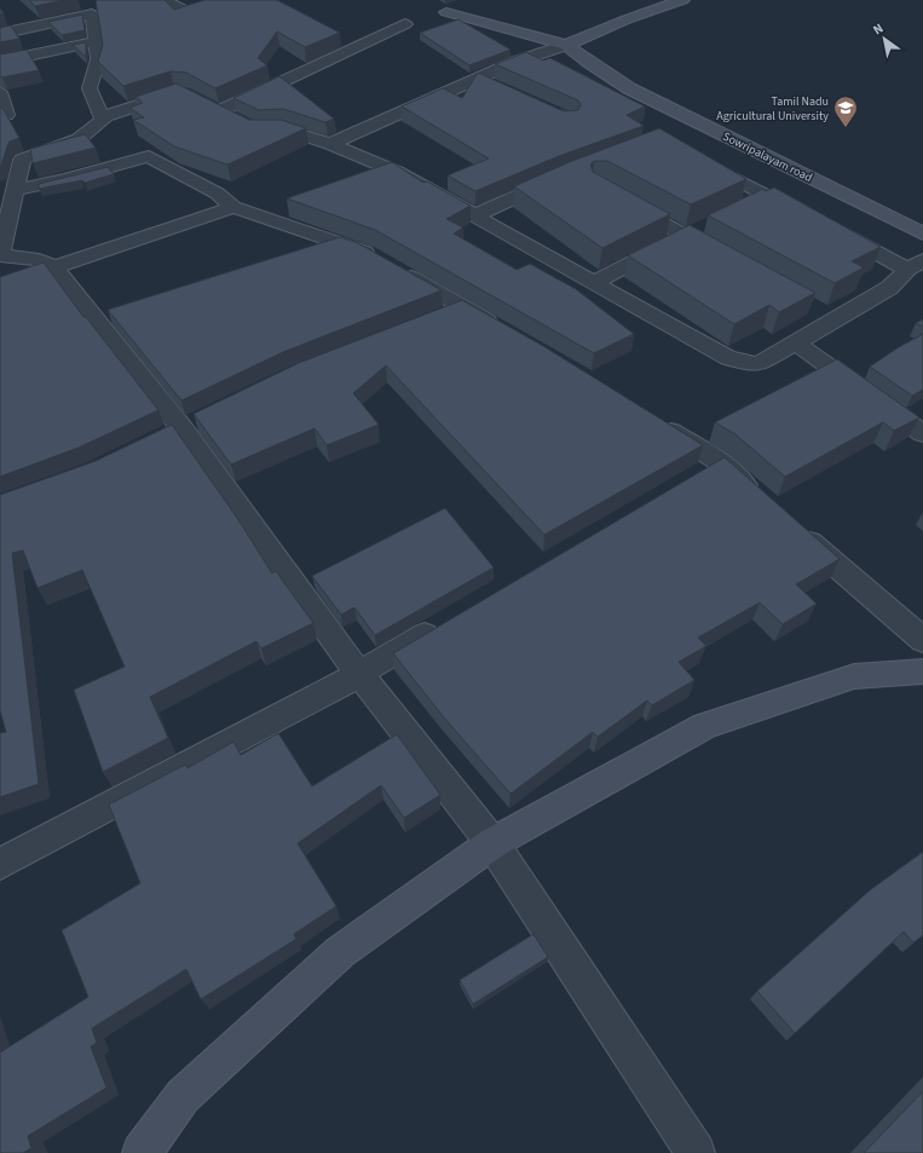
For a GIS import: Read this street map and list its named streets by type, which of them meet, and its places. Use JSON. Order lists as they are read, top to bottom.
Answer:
{
  "streets": {
    "street": ["Sowripalayam road"]
  },
  "places": {
    "school or university": ["Tamil Nadu Agricultural University"]
  },
  "north": "top left"
}
